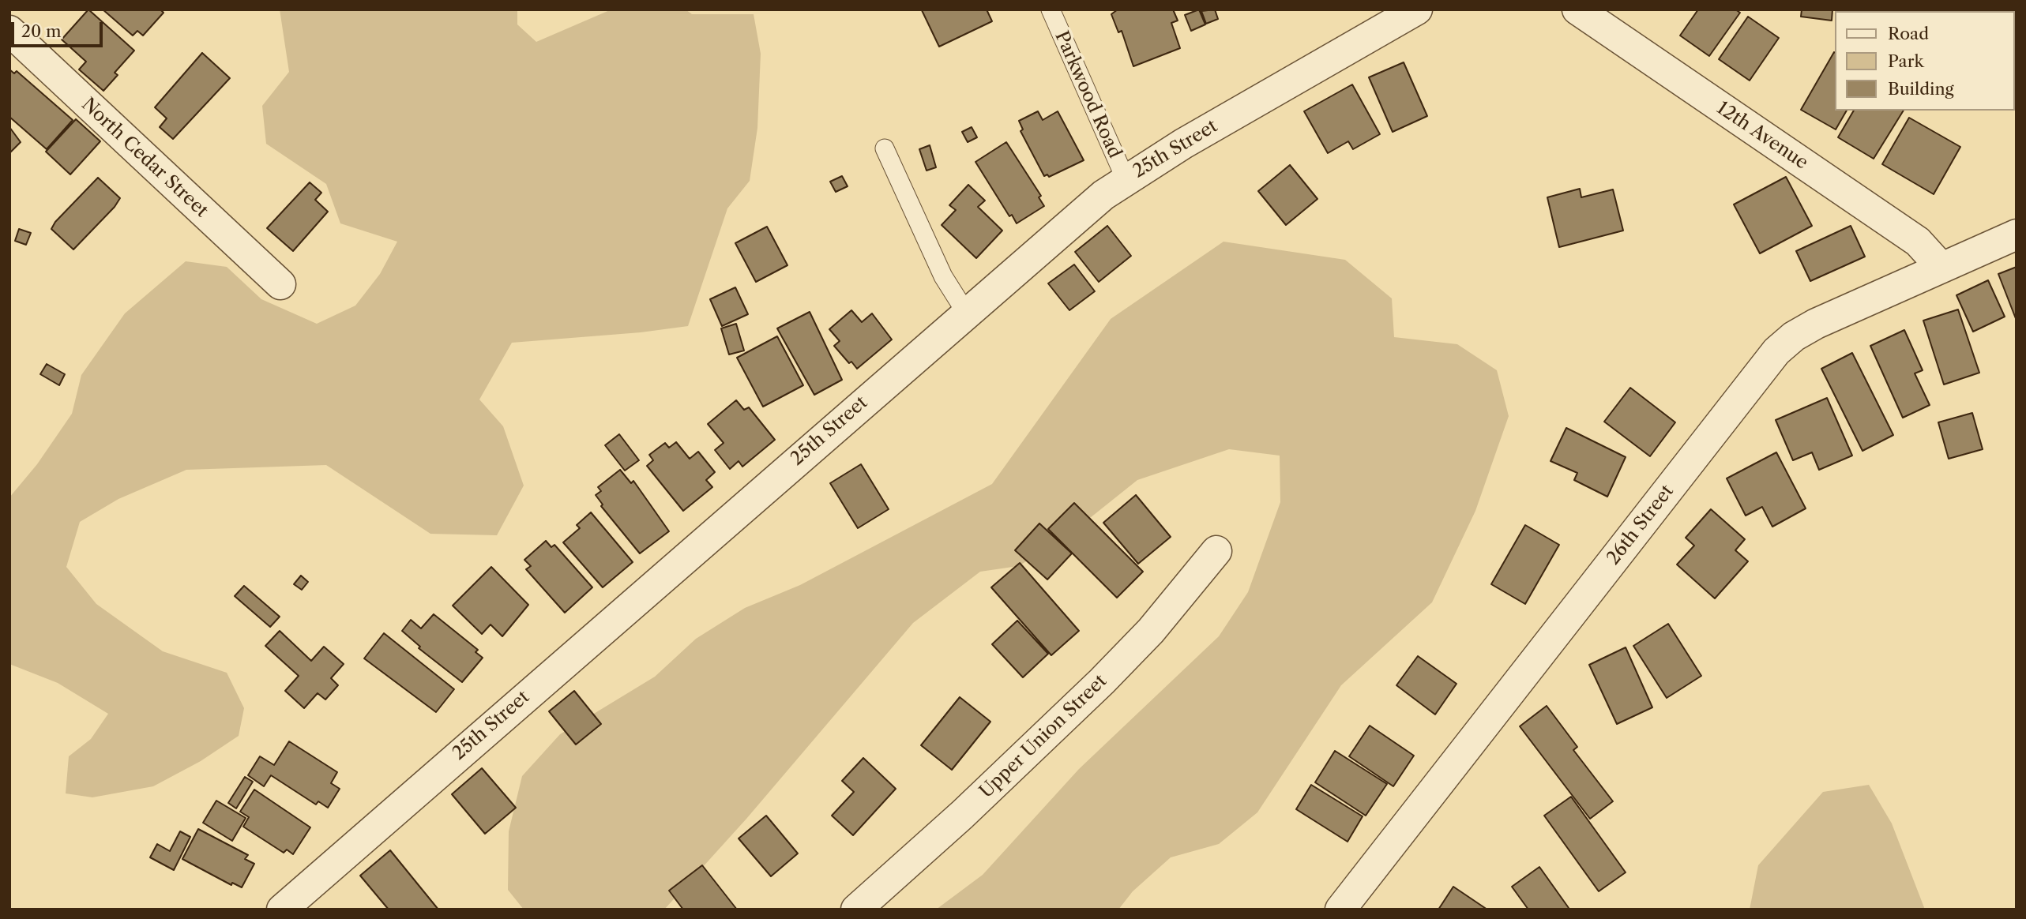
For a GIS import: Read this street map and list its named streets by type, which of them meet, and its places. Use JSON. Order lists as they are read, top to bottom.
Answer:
{
  "streets": {
    "street": [
      "12th Avenue",
      "25th Street",
      "North Cedar Street",
      "26th Street",
      "Upper Union Street"
    ],
    "lane": ["Parkwood Road"]
  },
  "crossings": [
    ["Parkwood Road", "25th Street"],
    ["12th Avenue", "26th Street"]
  ],
  "legend": ["Road", "Park", "Building"],
  "scale_bar": "20 m"
}
